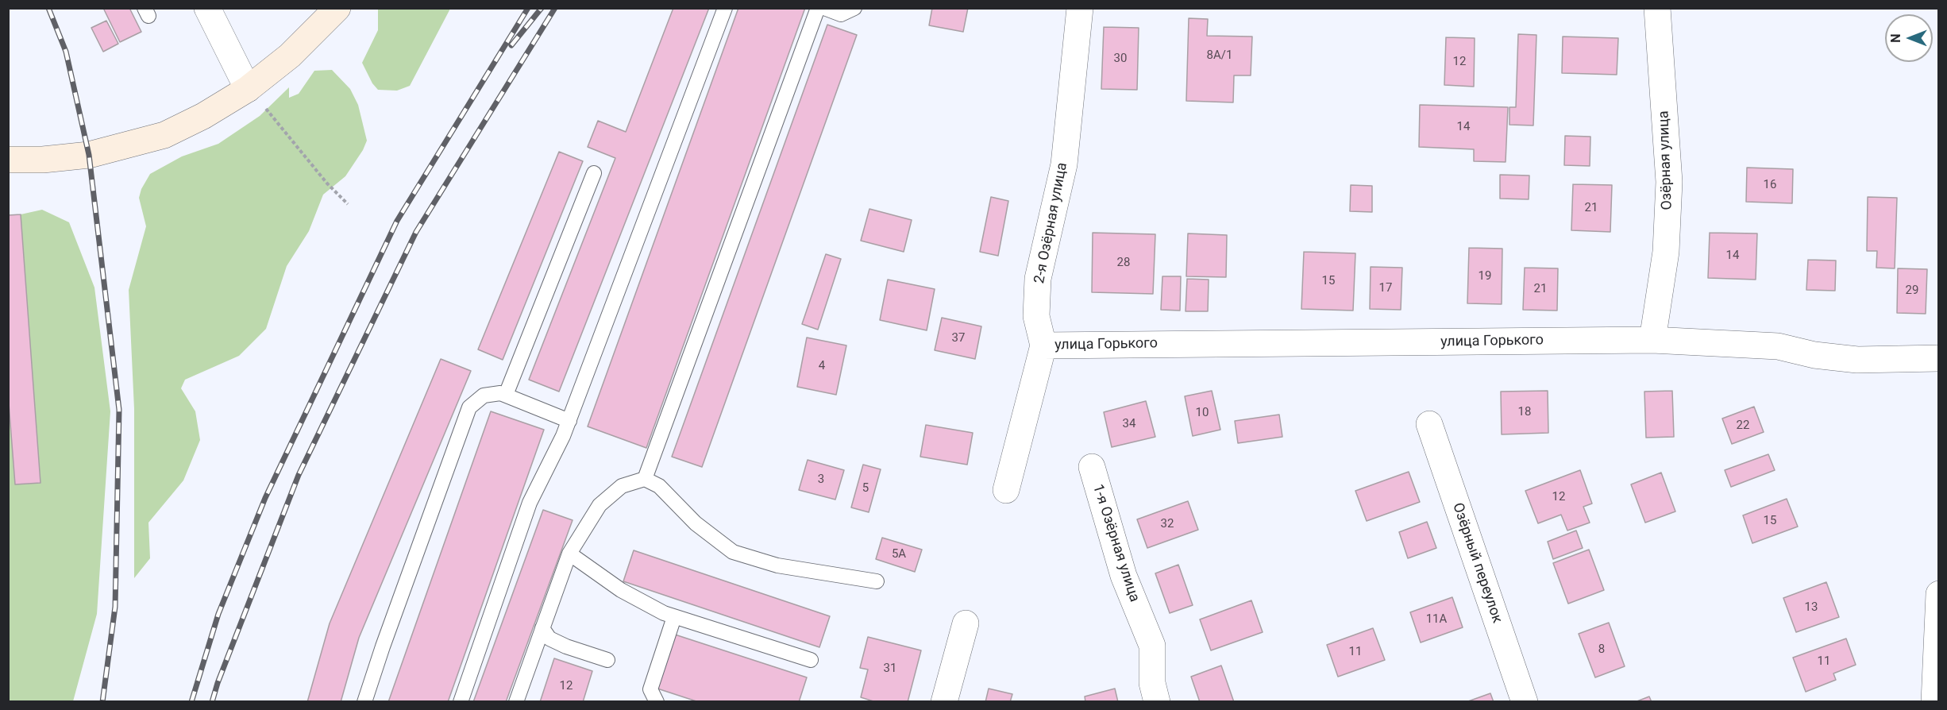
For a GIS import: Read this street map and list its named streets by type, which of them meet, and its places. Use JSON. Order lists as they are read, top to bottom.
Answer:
{
  "streets": {
    "street": [
      "Озёрная улица",
      "2-я Озёрная улица",
      "улица Горького",
      "1-я Озёрная улица",
      "Озёрный переулок"
    ]
  },
  "crossings": [
    ["Озёрная улица", "улица Горького"],
    ["2-я Озёрная улица", "улица Горького"]
  ],
  "house_numbers": [
    "8А/1",
    "30",
    "12",
    "14",
    "16",
    "21",
    "14",
    "28",
    "19",
    "15",
    "17",
    "21",
    "29",
    "37",
    "4",
    "18",
    "10",
    "34",
    "22",
    "3",
    "5",
    "12",
    "15",
    "32",
    "5А",
    "13",
    "11А",
    "8",
    "11",
    "11",
    "31",
    "12"
  ],
  "north": "left"
}
